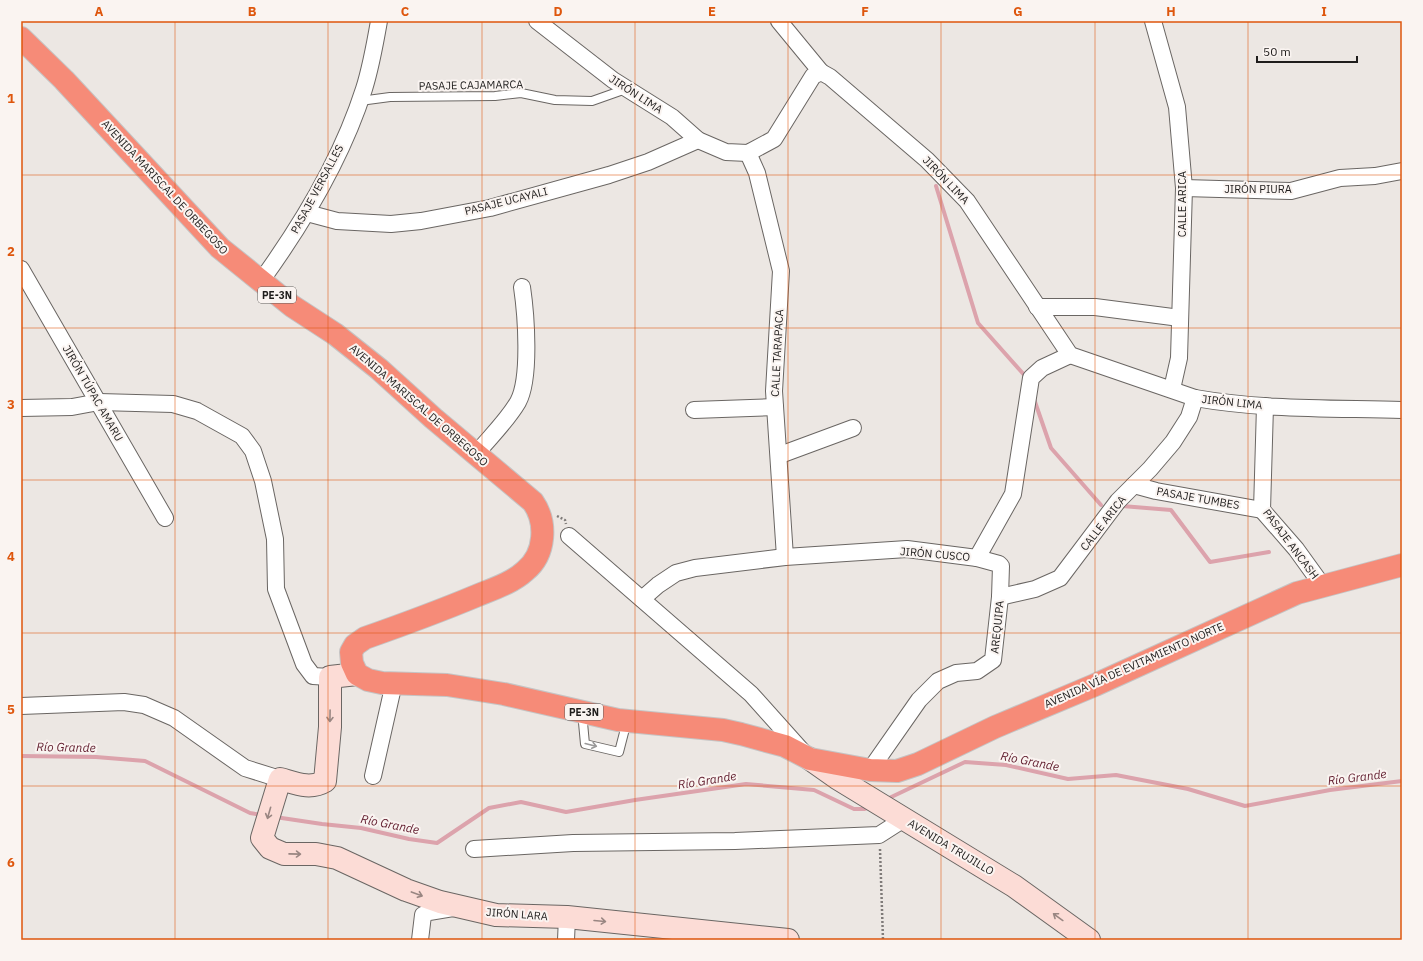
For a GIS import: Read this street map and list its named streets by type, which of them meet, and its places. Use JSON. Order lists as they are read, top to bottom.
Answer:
{
  "streets": {
    "highway": ["AVENIDA MARISCAL DE ORBEGOSO", "PE-3N", "AVENIDA VÍA DE EVITAMIENTO NORTE"],
    "street": [
      "JIRÓN LIMA",
      "PASAJE VERSALLES",
      "JIRÓN PIURA",
      "PASAJE UCAYALI",
      "CALLE ARICA",
      "CALLE TARAPACA",
      "JIRÓN TÚPAC AMARU",
      "PASAJE TUMBES",
      "PASAJE ANCASH",
      "JIRÓN CUSCO",
      "AREQUIPA",
      "AVENIDA TRUJILLO",
      "JIRÓN LARA"
    ],
    "lane": ["PASAJE CAJAMARCA"]
  },
  "crossings": [
    ["PASAJE CAJAMARCA", "JIRÓN LIMA"],
    ["PASAJE CAJAMARCA", "PASAJE VERSALLES"],
    ["JIRÓN LIMA", "PASAJE UCAYALI"],
    ["JIRÓN LIMA", "CALLE ARICA"],
    ["JIRÓN LIMA", "CALLE TARAPACA"],
    ["JIRÓN LIMA", "PASAJE ANCASH"],
    ["JIRÓN LIMA", "JIRÓN CUSCO"],
    ["AVENIDA MARISCAL DE ORBEGOSO", "PASAJE VERSALLES"],
    ["AVENIDA MARISCAL DE ORBEGOSO", "PE-3N"],
    ["PASAJE VERSALLES", "PASAJE UCAYALI"],
    ["JIRÓN PIURA", "CALLE ARICA"],
    ["CALLE ARICA", "PASAJE TUMBES"],
    ["CALLE ARICA", "AREQUIPA"],
    ["PE-3N", "AVENIDA VÍA DE EVITAMIENTO NORTE"],
    ["PE-3N", "AVENIDA TRUJILLO"],
    ["CALLE TARAPACA", "JIRÓN CUSCO"],
    ["PASAJE TUMBES", "PASAJE ANCASH"],
    ["PASAJE ANCASH", "AVENIDA VÍA DE EVITAMIENTO NORTE"],
    ["JIRÓN CUSCO", "AREQUIPA"],
    ["AREQUIPA", "AVENIDA VÍA DE EVITAMIENTO NORTE"],
    ["AVENIDA VÍA DE EVITAMIENTO NORTE", "AVENIDA TRUJILLO"]
  ],
  "one_way": ["AVENIDA TRUJILLO"],
  "water": ["Río Grande"],
  "scale_bar": "50 m",
  "grid": {
    "columns": [
      "A",
      "B",
      "C",
      "D",
      "E",
      "F",
      "G",
      "H",
      "I"
    ],
    "rows": [
      "1",
      "2",
      "3",
      "4",
      "5",
      "6"
    ]
  }
}
